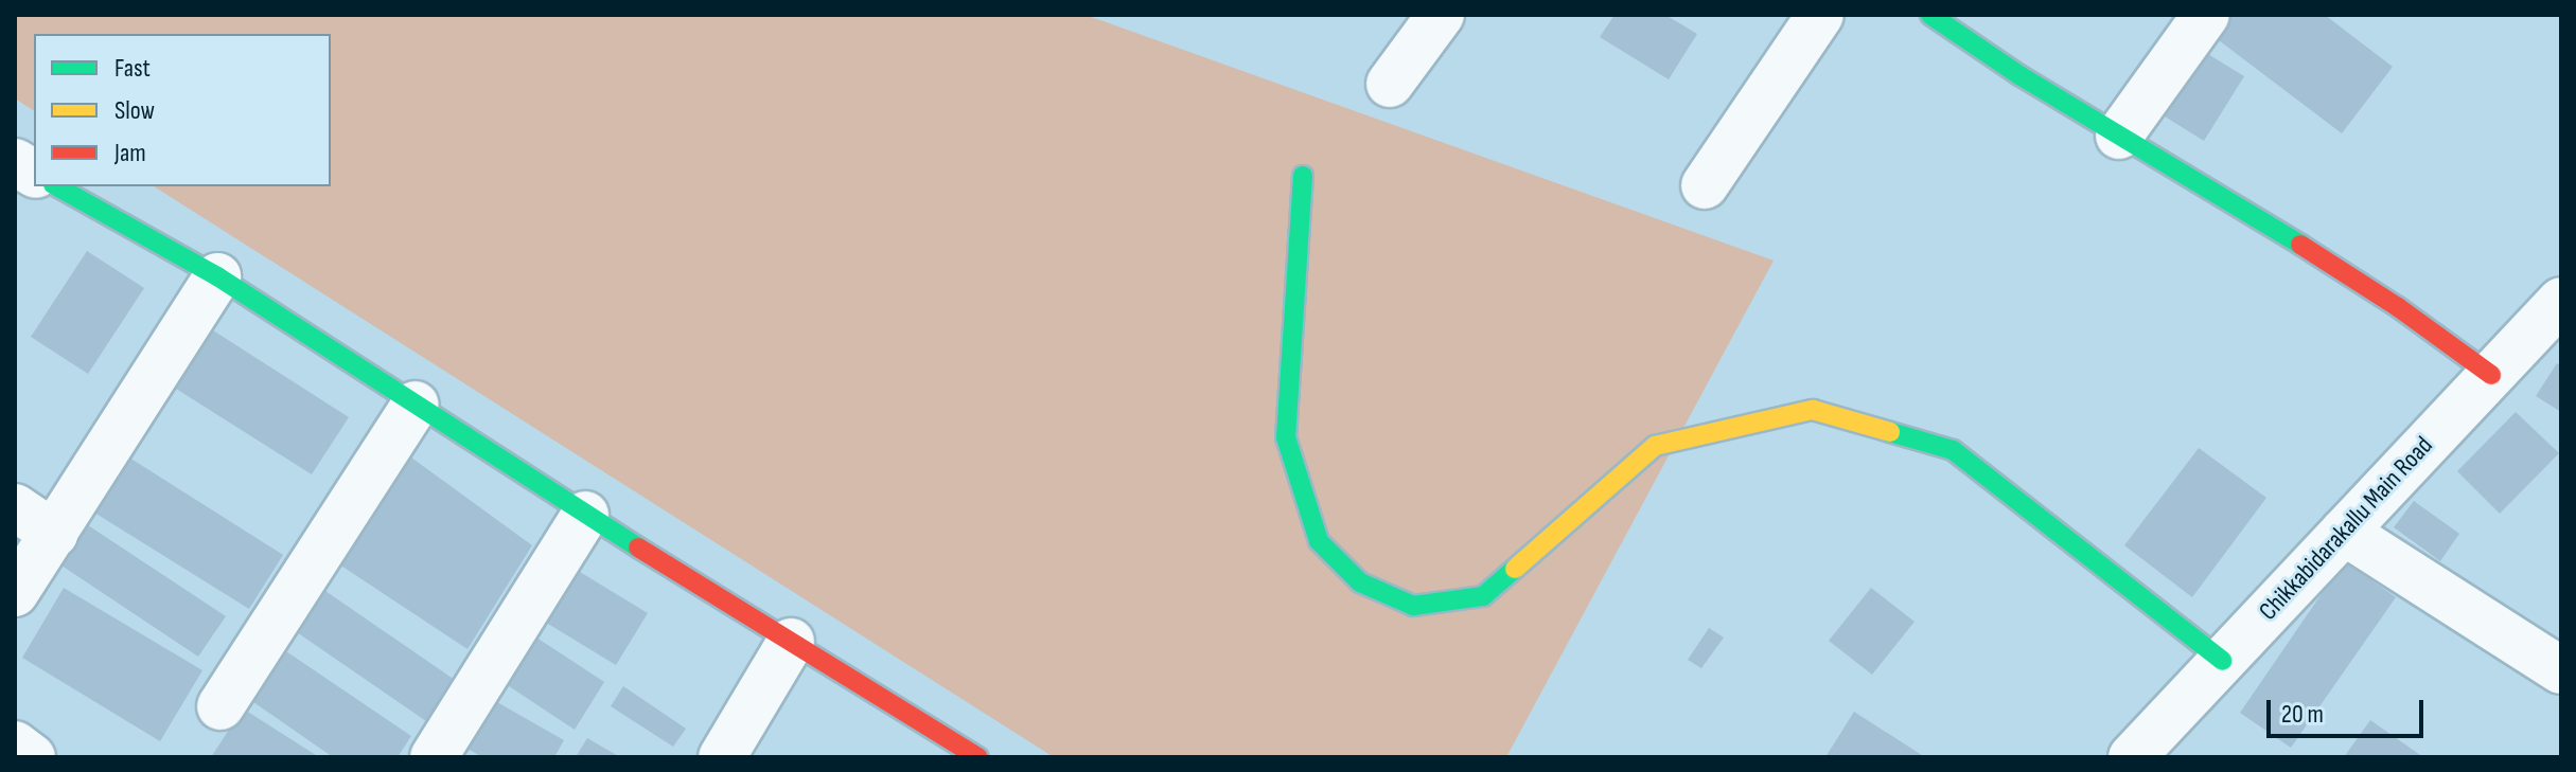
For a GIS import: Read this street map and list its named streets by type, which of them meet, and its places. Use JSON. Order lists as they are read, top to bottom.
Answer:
{
  "streets": {
    "street": ["Chikkabidarakallu Main Road"]
  },
  "legend": ["Fast", "Slow", "Jam"],
  "scale_bar": "20 m"
}
